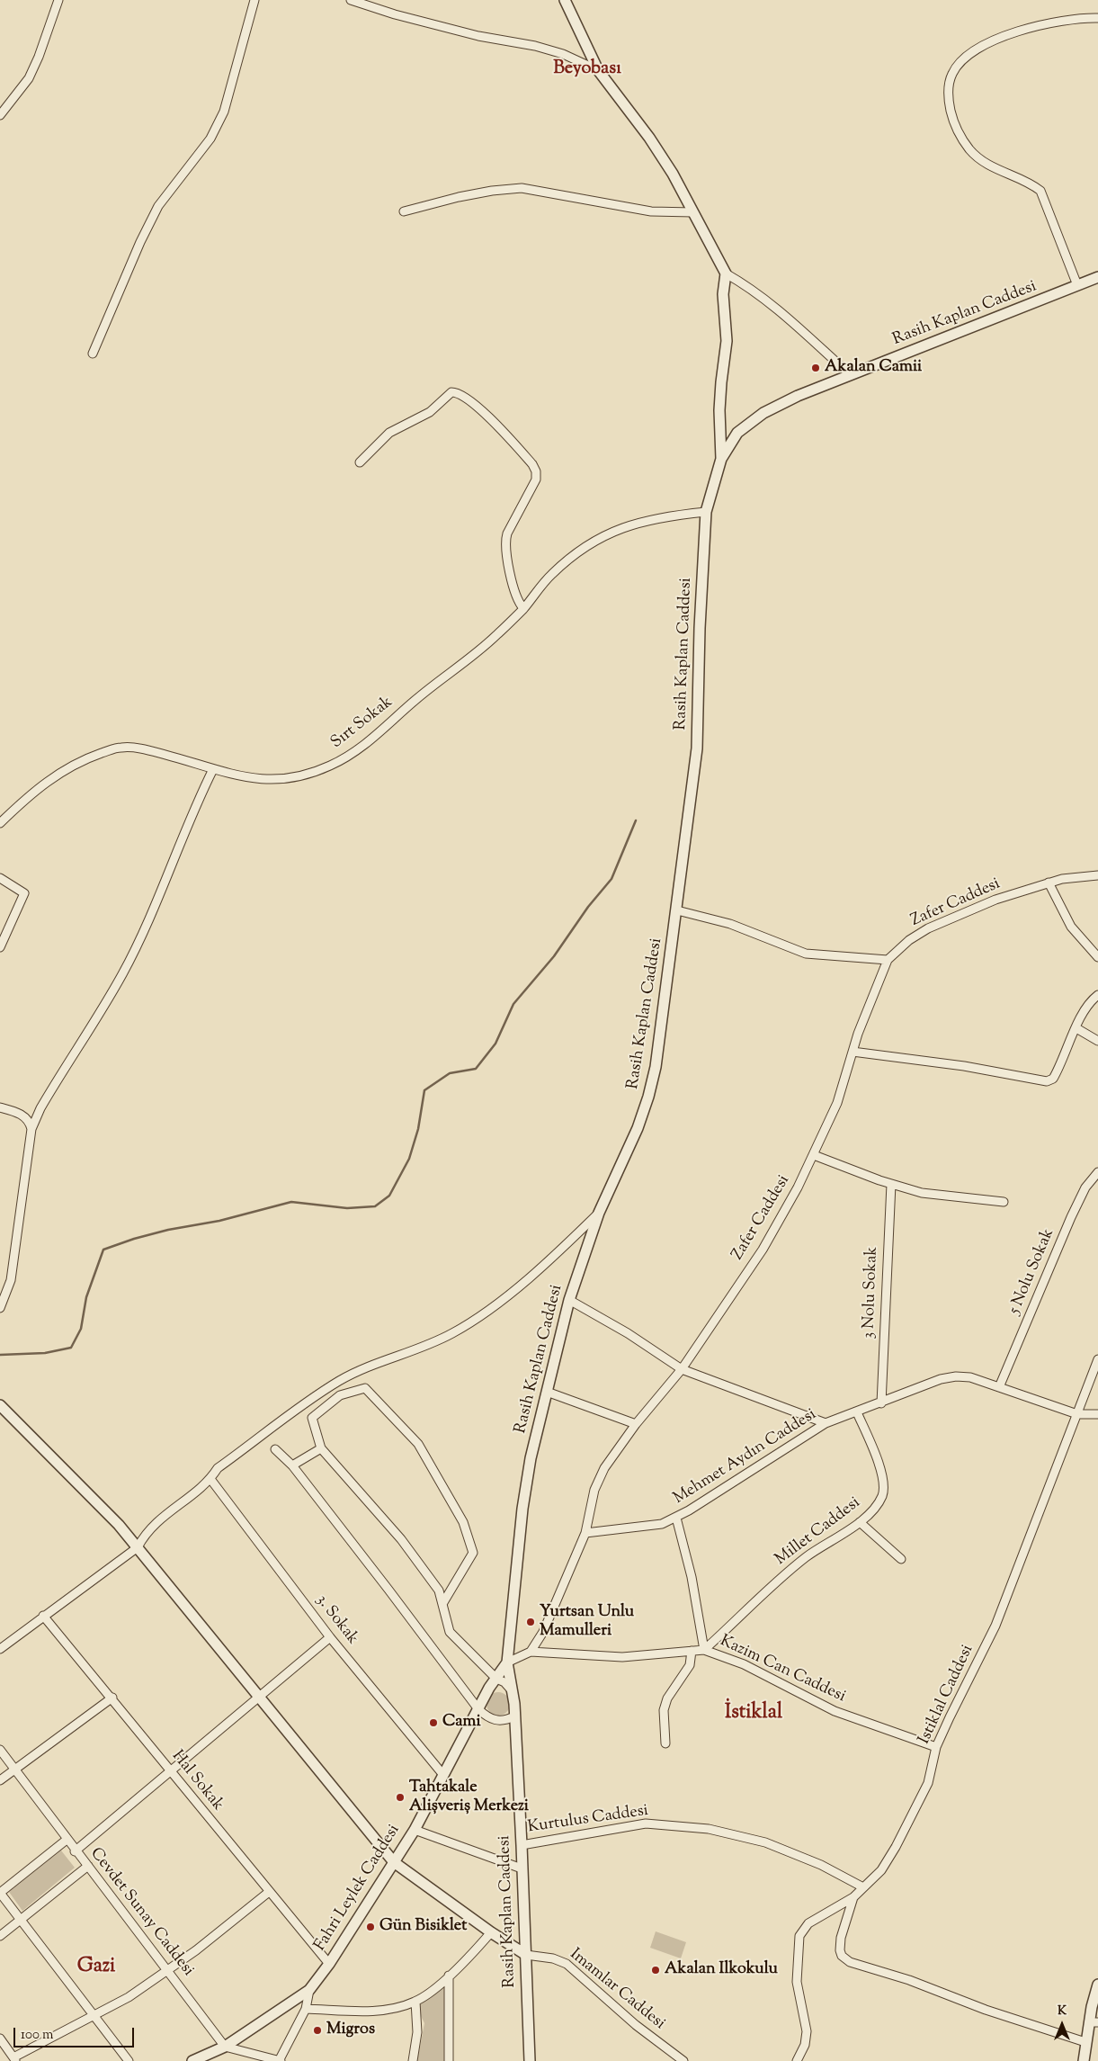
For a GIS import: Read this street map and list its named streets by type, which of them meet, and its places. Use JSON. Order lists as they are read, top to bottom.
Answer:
{
  "streets": {
    "street": [
      "Rasih Kaplan Caddesi",
      "Sırt Sokak",
      "Zafer Caddesi",
      "5 Nolu Sokak",
      "3 Nolu Sokak",
      "Mehmet Aydın Caddesi",
      "Millet Caddesi",
      "3. Sokak",
      "Kazim Can Caddesi",
      "Istiklal Caddesi",
      "Hal Sokak",
      "Kurtulus Caddesi",
      "Fahri Leylek Caddesi",
      "Cevdet Sunay Caddesi",
      "Imamlar Caddesi"
    ]
  },
  "crossings": [
    ["Rasih Kaplan Caddesi", "Sırt Sokak"],
    ["Rasih Kaplan Caddesi", "Kurtulus Caddesi"],
    ["Rasih Kaplan Caddesi", "Fahri Leylek Caddesi"],
    ["Rasih Kaplan Caddesi", "Imamlar Caddesi"],
    ["Zafer Caddesi", "Mehmet Aydın Caddesi"],
    ["Zafer Caddesi", "Kazim Can Caddesi"],
    ["5 Nolu Sokak", "Mehmet Aydın Caddesi"],
    ["3 Nolu Sokak", "Mehmet Aydın Caddesi"],
    ["Mehmet Aydın Caddesi", "Millet Caddesi"],
    ["Mehmet Aydın Caddesi", "Istiklal Caddesi"],
    ["Millet Caddesi", "Kazim Can Caddesi"],
    ["3. Sokak", "Fahri Leylek Caddesi"],
    ["Kazim Can Caddesi", "Istiklal Caddesi"],
    ["Istiklal Caddesi", "Kurtulus Caddesi"],
    ["Hal Sokak", "Fahri Leylek Caddesi"]
  ],
  "districts": ["Beyobası", "İstiklal", "Gazi"],
  "places": [
    "Akalan Camii",
    "Yurtsan Unlu Mamulleri",
    "Cami",
    "Tahtakale Alişveriş Merkezi",
    "Gün Bisiklet",
    "Akalan Ilkokulu",
    "Migros"
  ],
  "scale_bar": "100 m",
  "north": "top"
}
